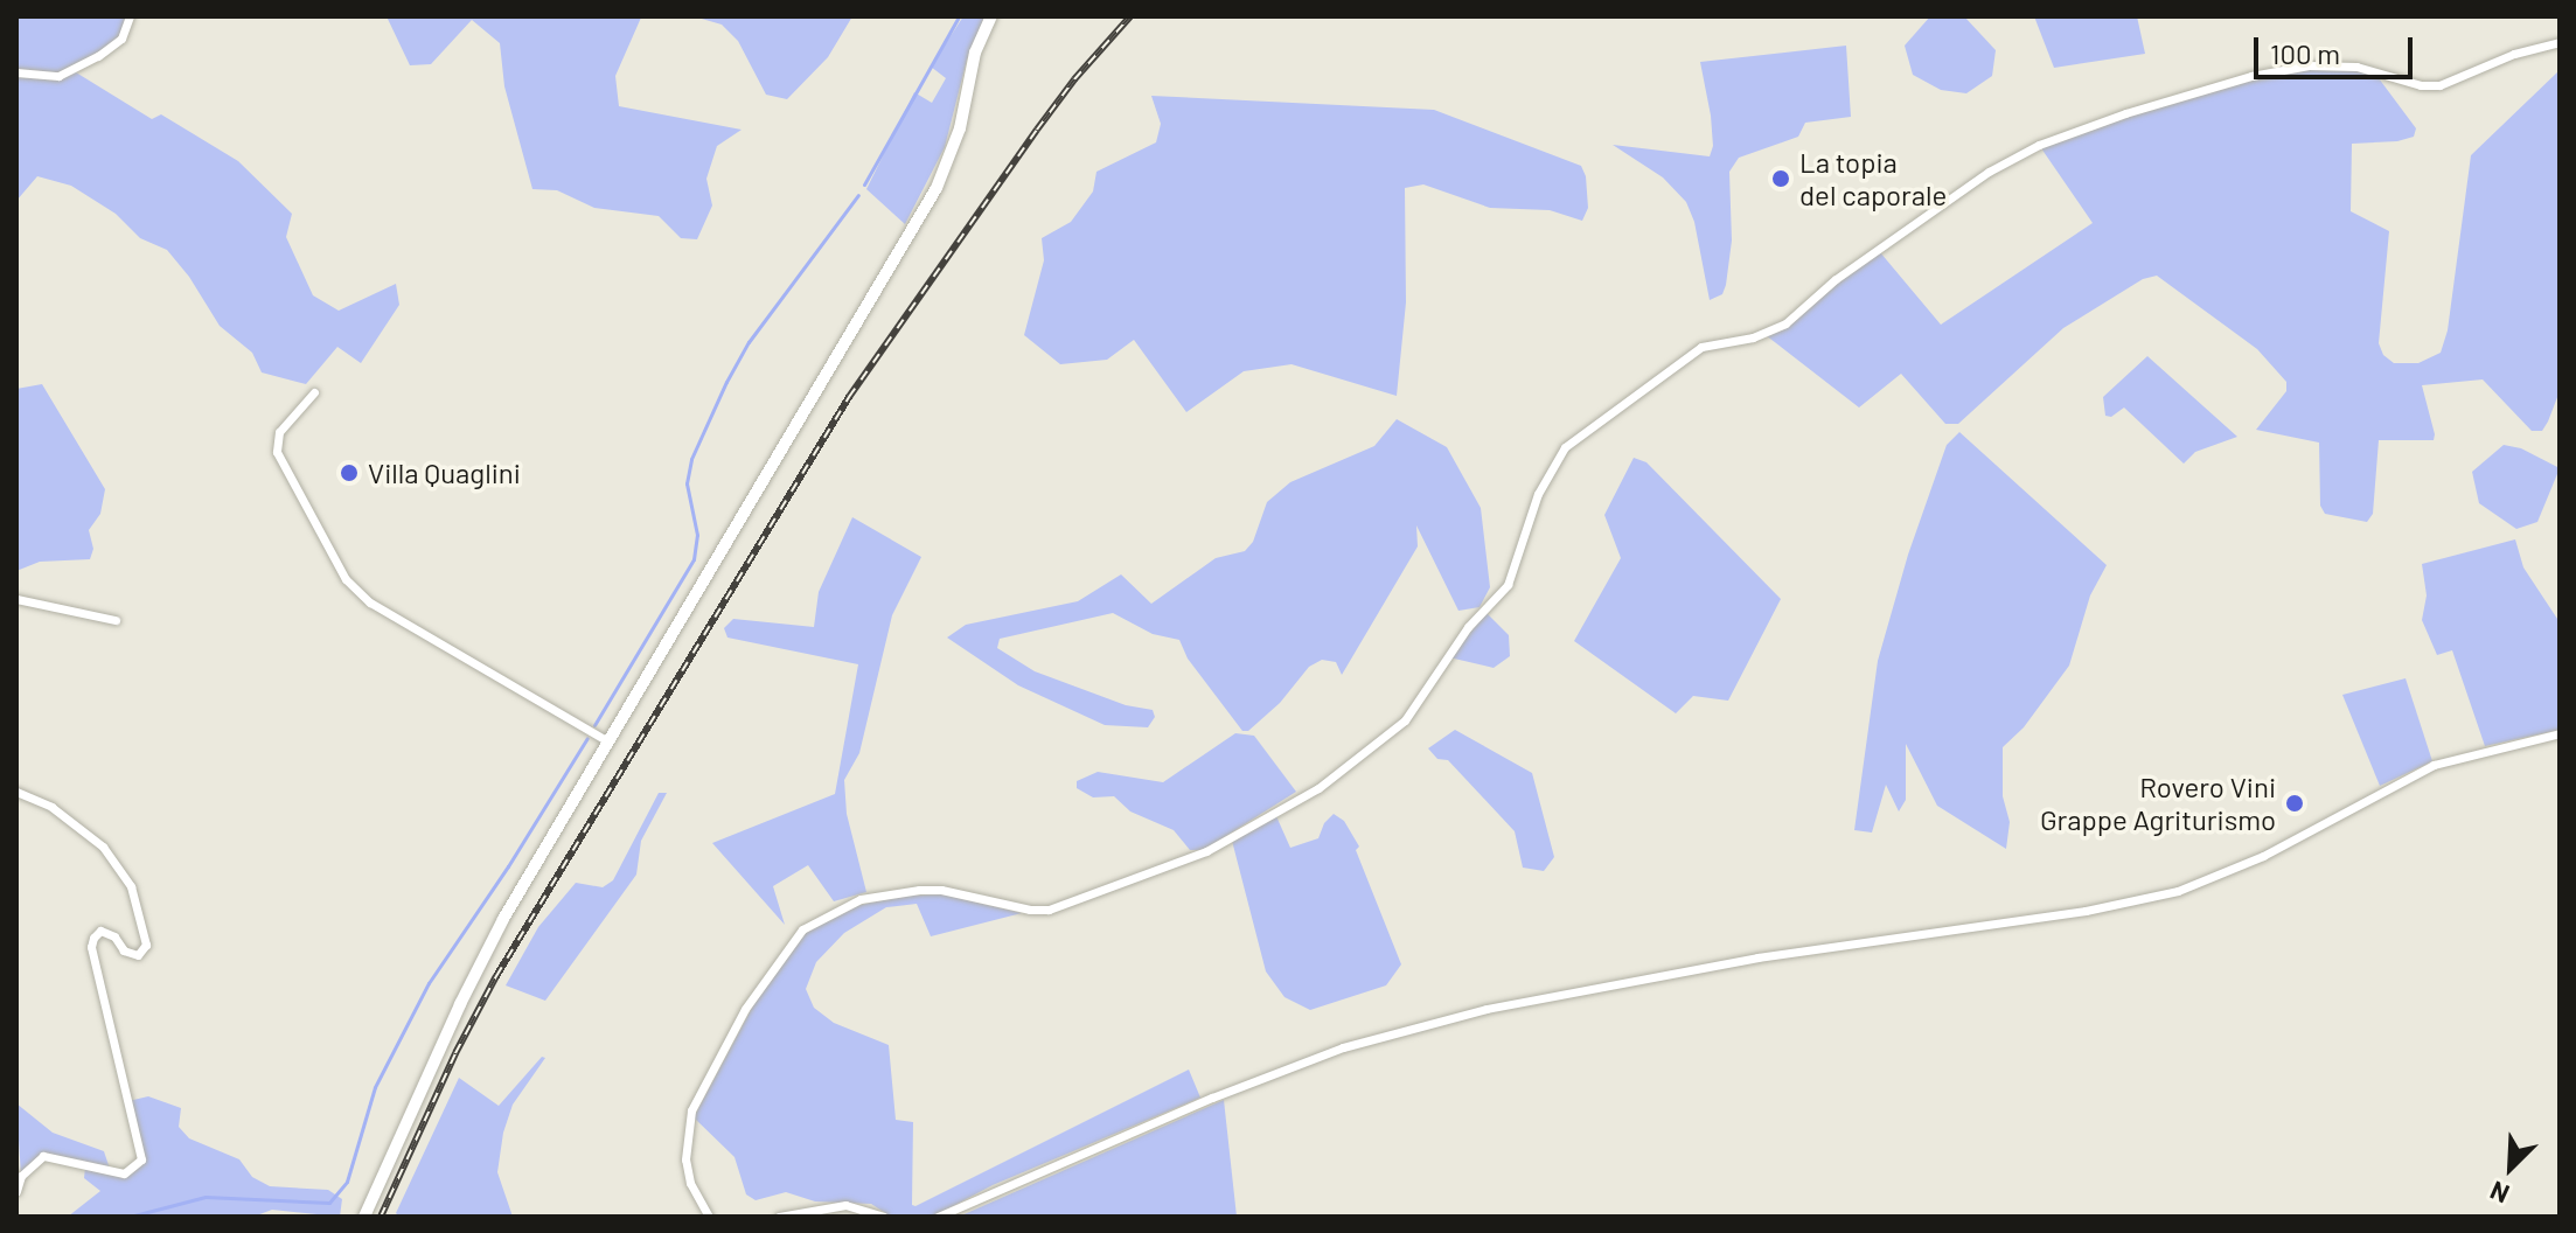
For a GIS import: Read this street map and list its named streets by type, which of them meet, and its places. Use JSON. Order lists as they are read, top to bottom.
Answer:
{
  "places": ["La topia del caporale", "Villa Quaglini", "Rovero Vini Grappe Agriturismo"],
  "scale_bar": "100 m",
  "north": "bottom left"
}
